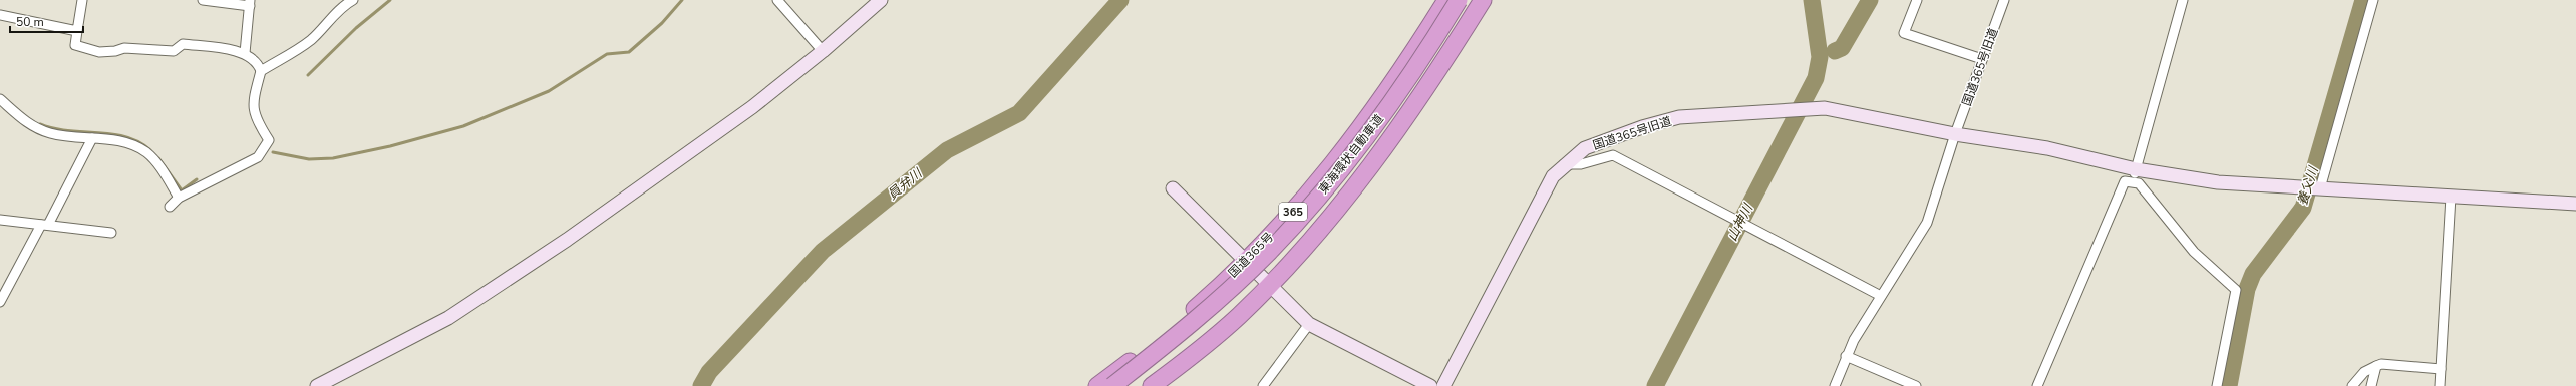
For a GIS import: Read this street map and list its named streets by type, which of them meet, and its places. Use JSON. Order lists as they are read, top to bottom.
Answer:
{
  "streets": {
    "highway": ["東海環状自動車道", "365", "国道365号"],
    "street": ["国道365号旧道"]
  },
  "water": ["員弁川", "養父川", "山神川"],
  "scale_bar": "50 m"
}
